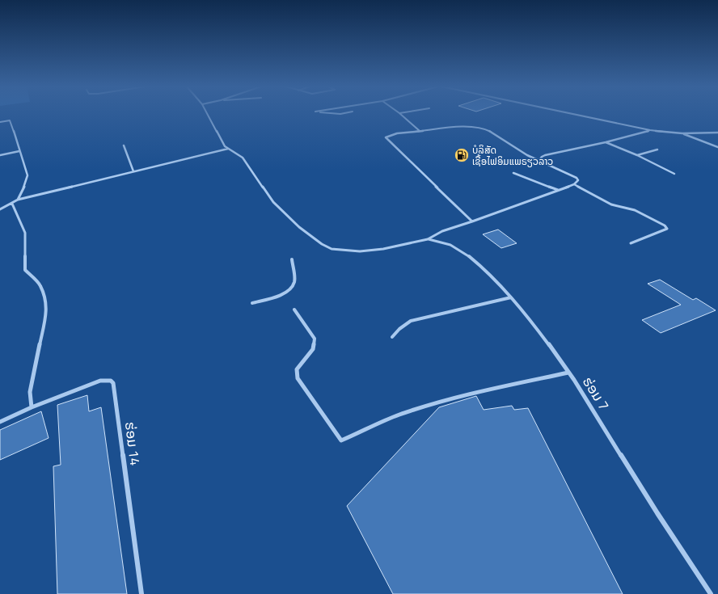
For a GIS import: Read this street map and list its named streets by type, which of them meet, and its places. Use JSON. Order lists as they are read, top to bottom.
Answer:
{
  "streets": {
    "street": ["ຮ່ອມ 7", "ຮ່ອມ 14"]
  },
  "places": {
    "fuel station": ["ບໍລິສັດ ເຊື້ອໄຟອິມແພຣຽວລາວ"]
  }
}
